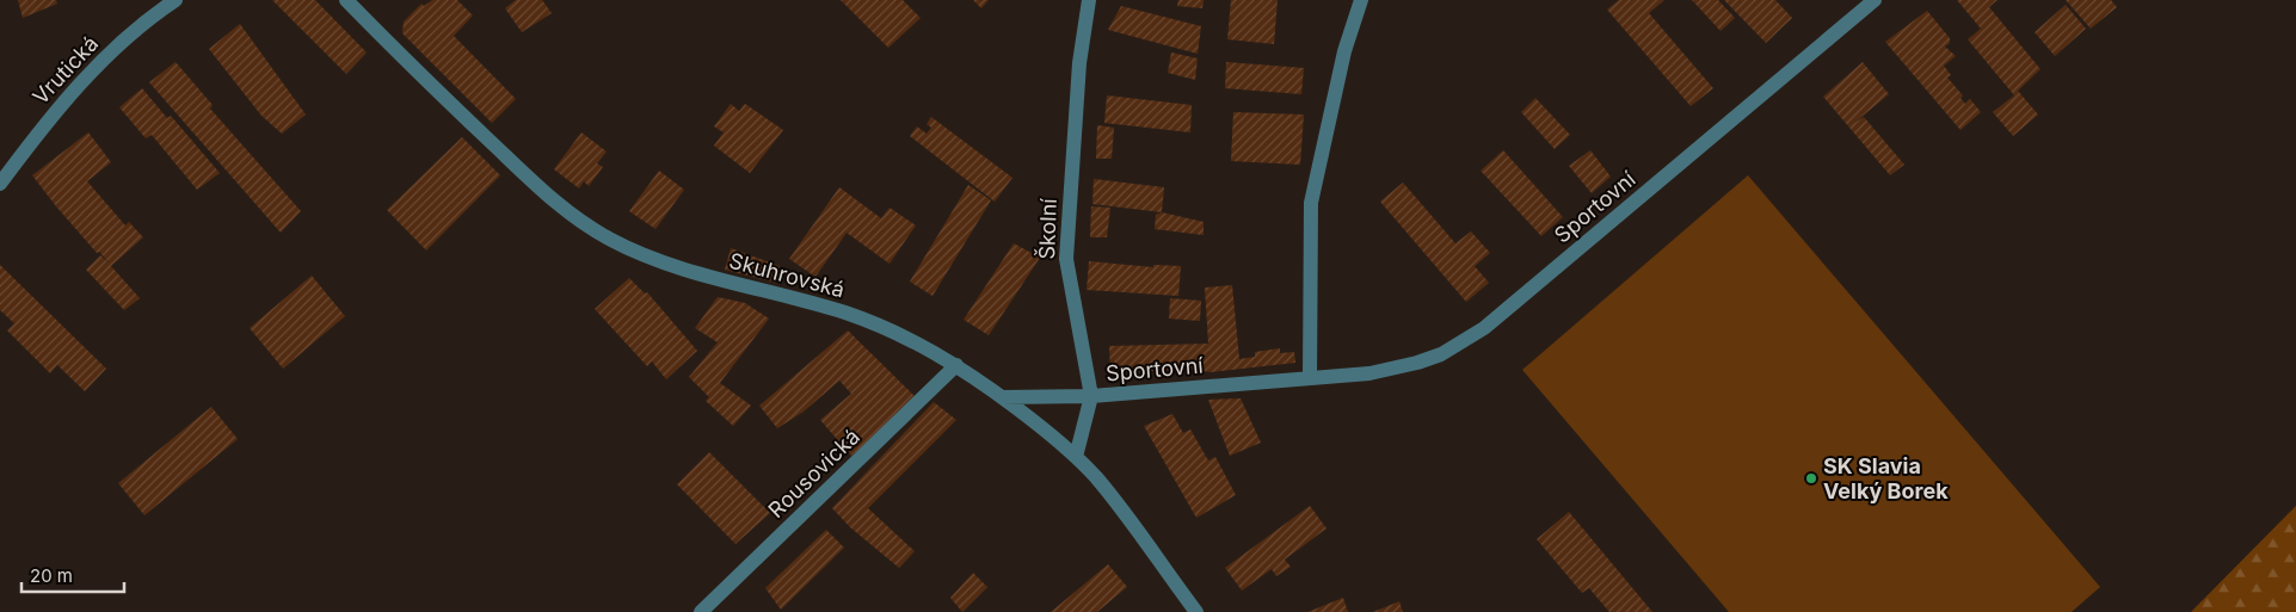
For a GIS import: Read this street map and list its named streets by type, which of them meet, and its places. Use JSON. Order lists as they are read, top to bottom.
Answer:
{
  "streets": {
    "street": [
      "Vrutická",
      "Sportovní",
      "Školní",
      "Skuhrovská",
      "Rousovická"
    ]
  },
  "crossings": [
    ["Sportovní", "Školní"],
    ["Sportovní", "Skuhrovská"],
    ["Školní", "Skuhrovská"],
    ["Skuhrovská", "Rousovická"]
  ],
  "places": ["SK Slavia Velký Borek"],
  "scale_bar": "20 m"
}
